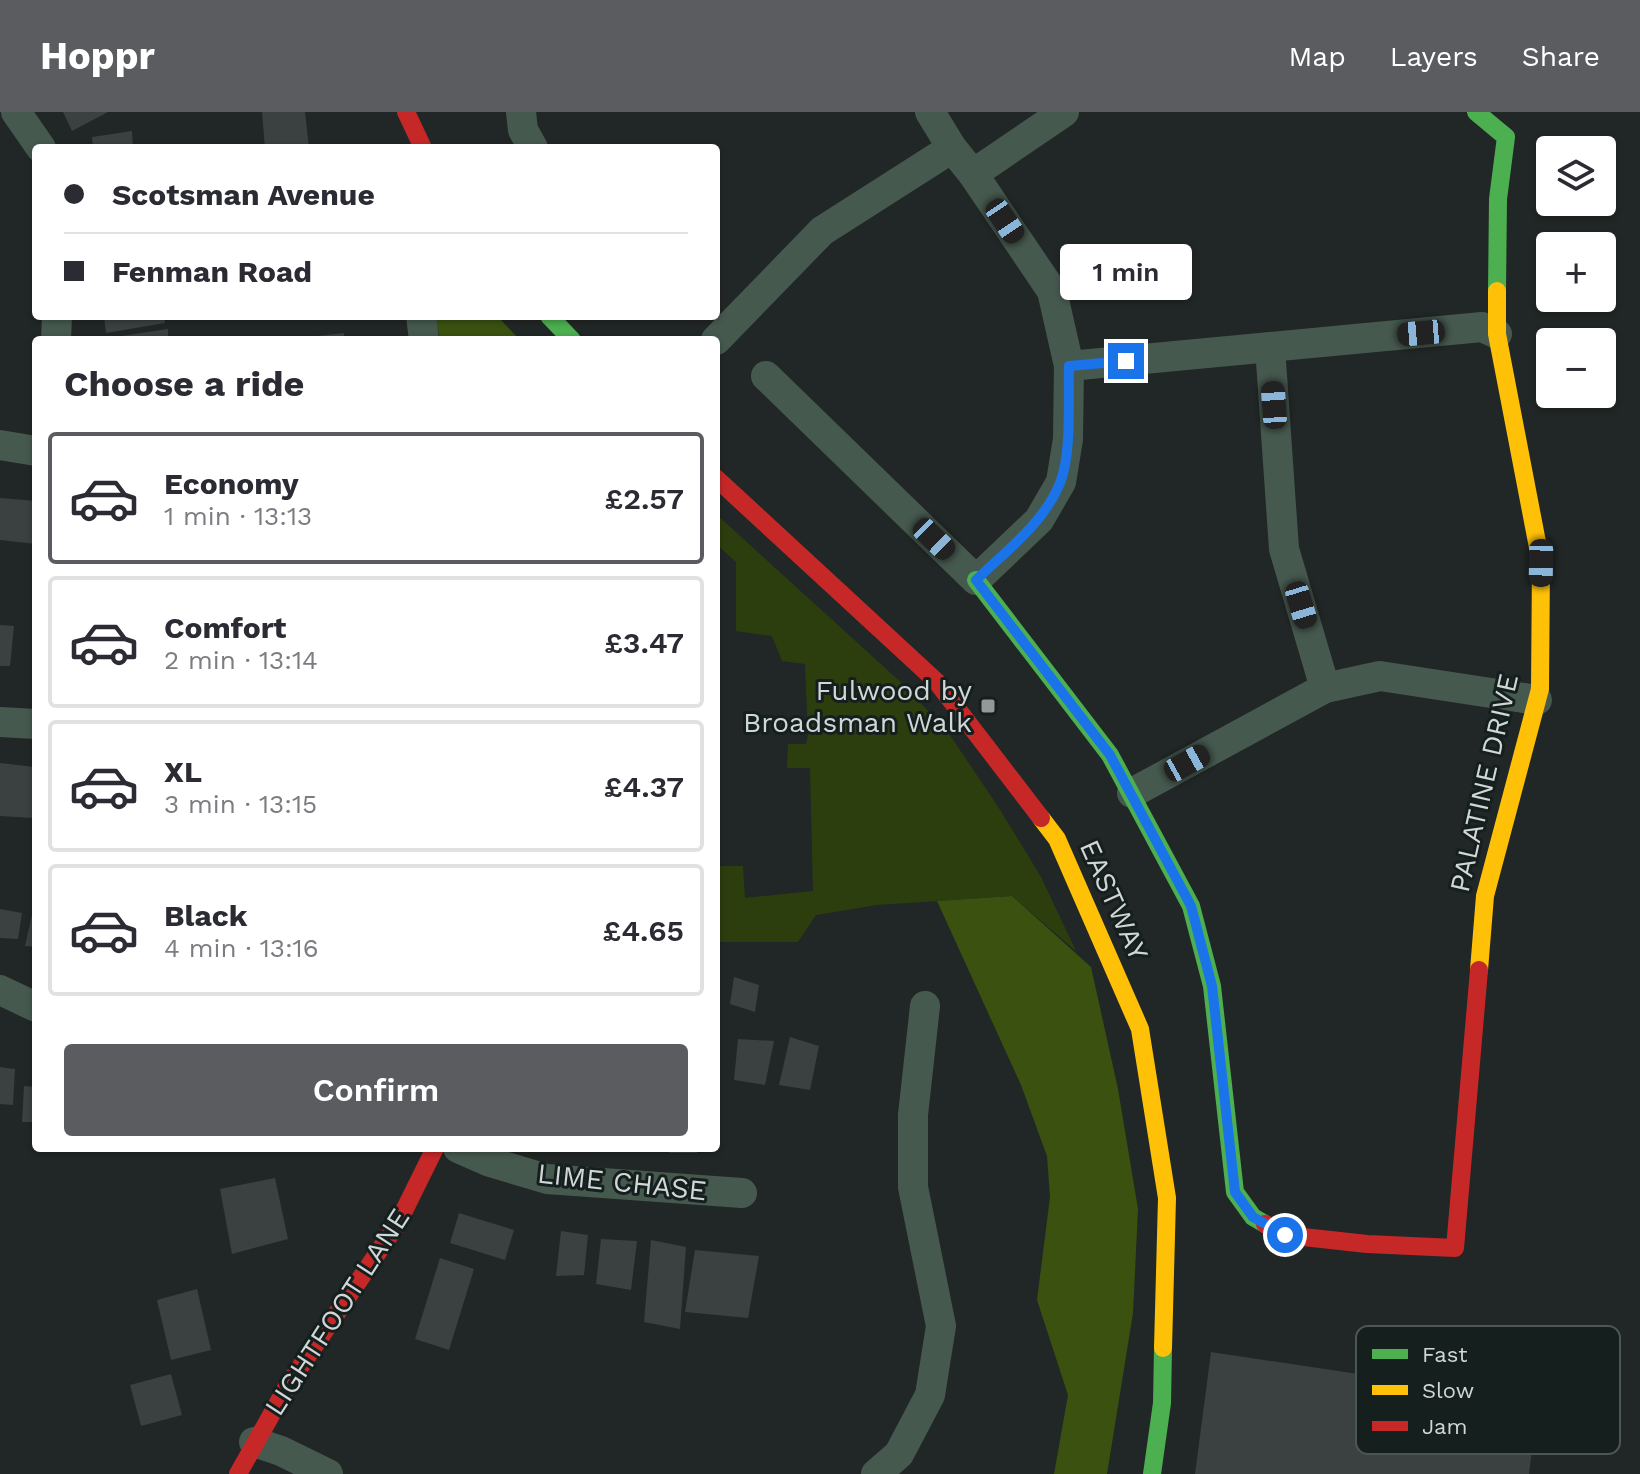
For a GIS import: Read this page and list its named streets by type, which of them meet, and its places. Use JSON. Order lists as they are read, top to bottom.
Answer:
{
  "streets": {
    "street": [
      "PALATINE DRIVE",
      "EASTWAY",
      "LIME CHASE",
      "LIGHTFOOT LANE"
    ]
  },
  "places": {
    "transit": ["Fulwood by Broadsman Walk"]
  },
  "legend": ["Fast", "Slow", "Jam"],
  "page": {
    "header": "Hoppr",
    "nav": ["Map", "Layers", "Share"],
    "map_buttons": ["+", "−"],
    "banner": ["Scotsman Avenue", "Fenman Road"],
    "bubble": "1 min",
    "heading": "Choose a ride",
    "list": [
      {
        "name": "Economy",
        "note": "1 min · 13:13",
        "value": "£2.57"
      },
      {
        "name": "Comfort",
        "note": "2 min · 13:14",
        "value": "£3.47"
      },
      {
        "name": "XL",
        "note": "3 min · 13:15",
        "value": "£4.37"
      },
      {
        "name": "Black",
        "note": "4 min · 13:16",
        "value": "£4.65"
      }
    ],
    "buttons": "Confirm"
  }
}
